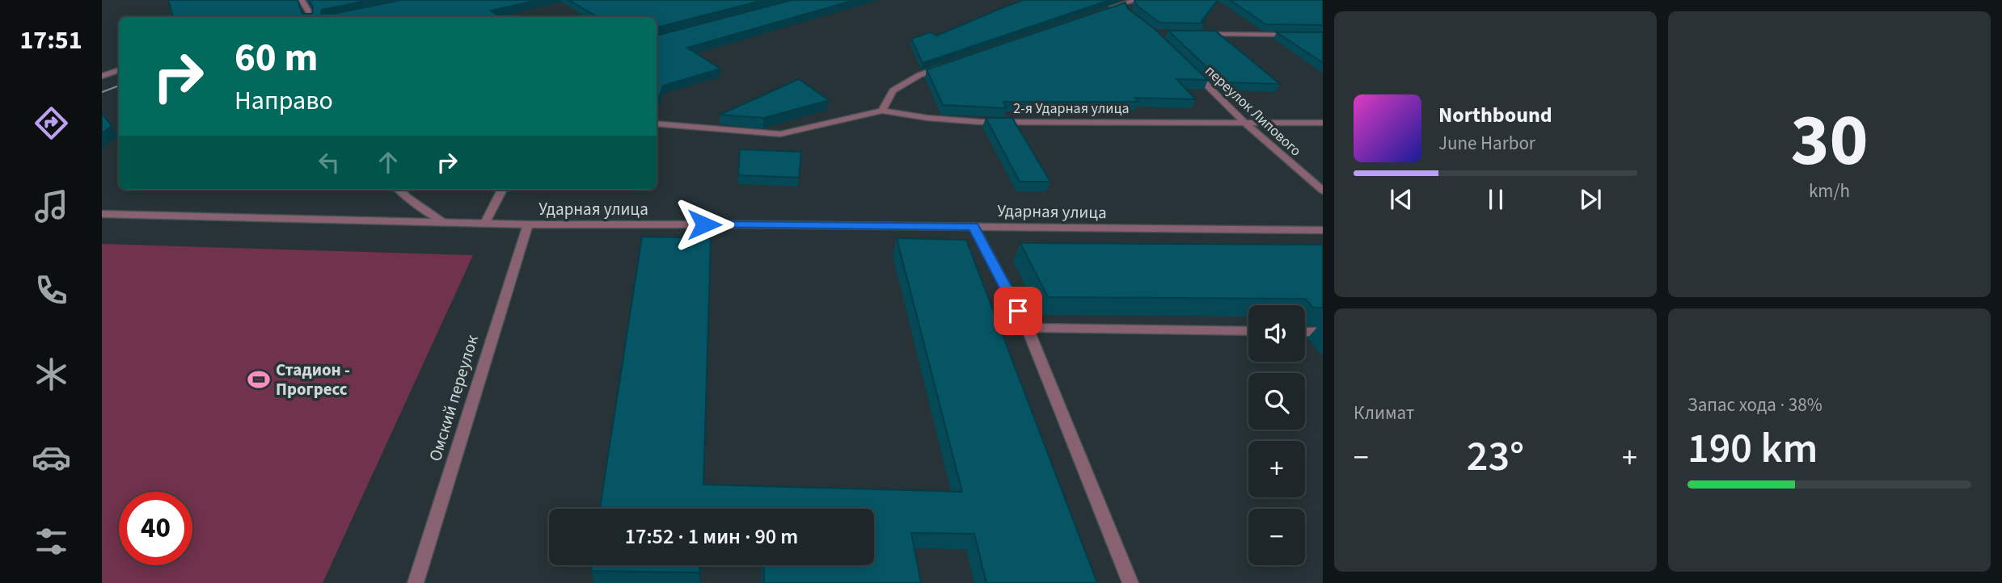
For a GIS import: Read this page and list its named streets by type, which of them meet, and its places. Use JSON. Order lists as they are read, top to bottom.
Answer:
{
  "streets": {
    "street": [
      "2-я Ударная улица",
      "переулок Липового",
      "Ударная улица",
      "Омский переулок"
    ]
  },
  "crossings": [
    ["2-я Ударная улица", "переулок Липового"],
    ["Ударная улица", "Омский переулок"]
  ],
  "places": {
    "sports": ["Стадион - Прогресс"]
  },
  "page": {
    "tabs": "17:51",
    "tile": [
      ["30", "km/h"],
      "Климат",
      ["Запас хода · 38%", "190 km"]
    ],
    "turn": ["60 m", "Направо"],
    "song": ["Northbound", "June Harbor"],
    "map_buttons": ["+", "−"],
    "heat": ["−", "23°", "+"],
    "limit": "40",
    "trip": "17:52 · 1 мин · 90 m"
  }
}
